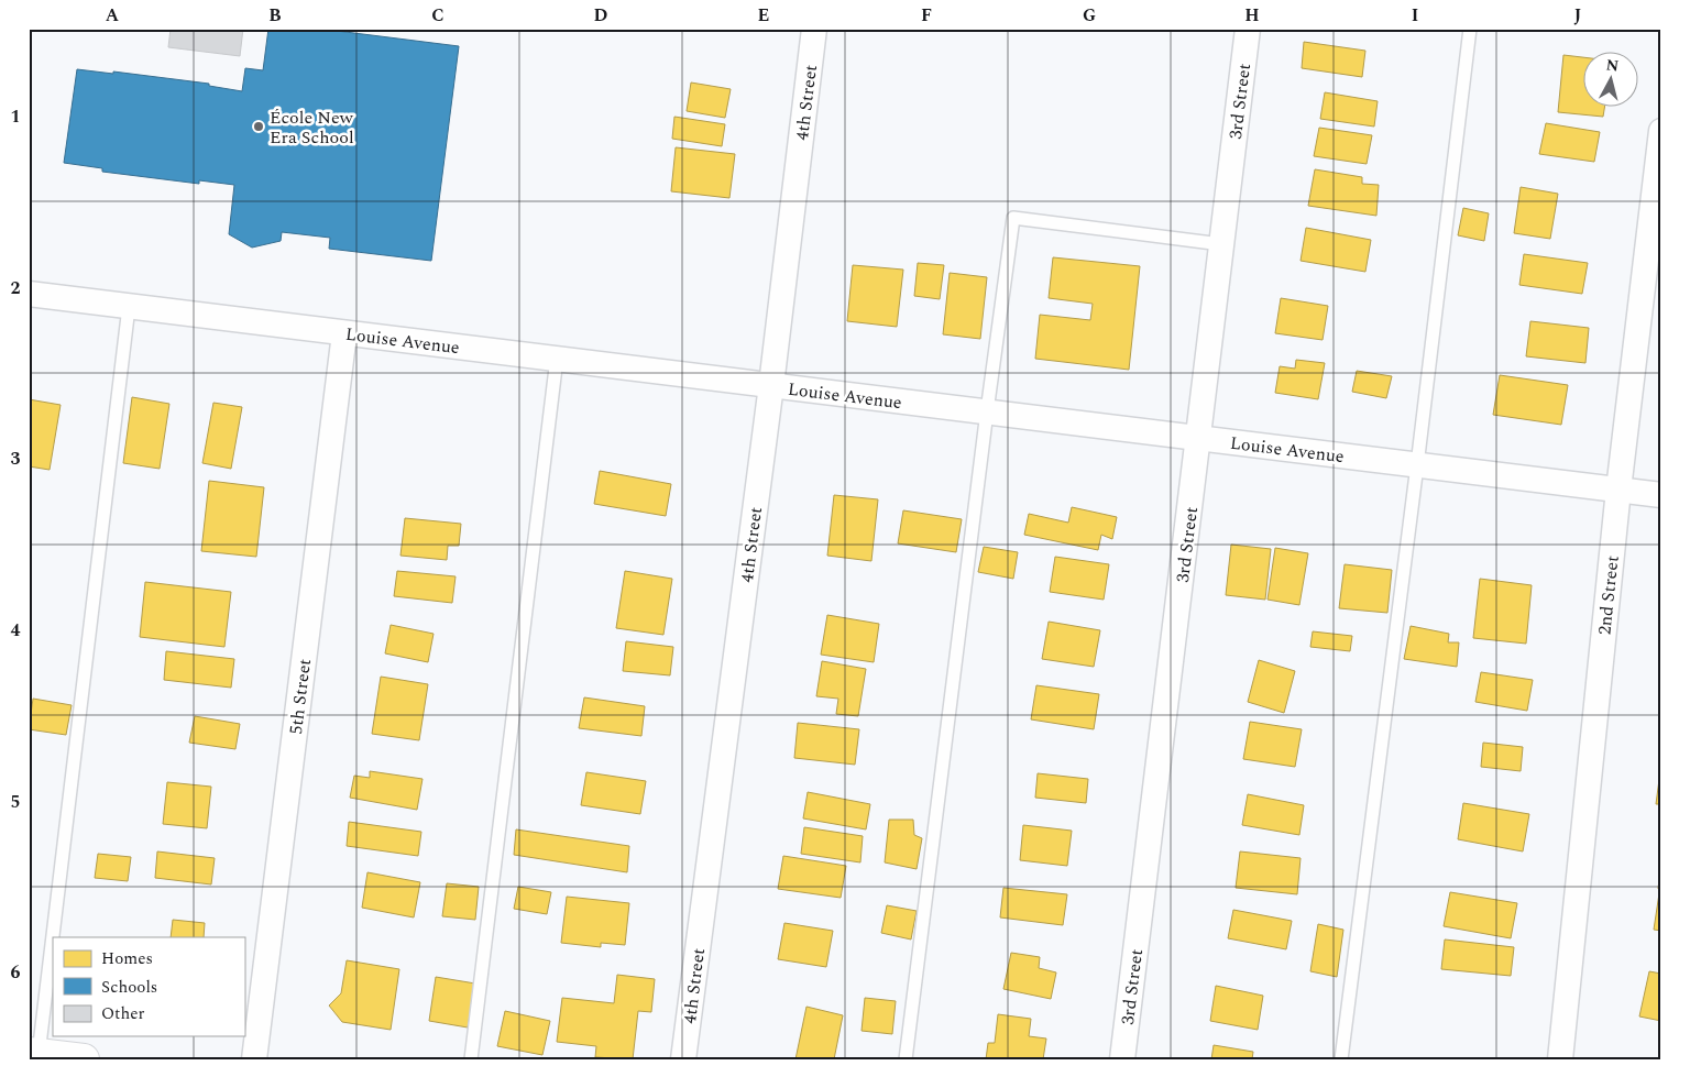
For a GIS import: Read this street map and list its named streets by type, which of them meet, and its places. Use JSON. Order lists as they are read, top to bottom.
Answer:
{
  "streets": {
    "street": [
      "3rd Street",
      "4th Street",
      "Louise Avenue",
      "2nd Street",
      "5th Street"
    ]
  },
  "crossings": [
    ["3rd Street", "Louise Avenue"],
    ["4th Street", "Louise Avenue"],
    ["Louise Avenue", "2nd Street"],
    ["Louise Avenue", "5th Street"]
  ],
  "places": ["École New Era School"],
  "legend": ["Homes", "Schools", "Other"],
  "north": "top",
  "grid": {
    "columns": [
      "A",
      "B",
      "C",
      "D",
      "E",
      "F",
      "G",
      "H",
      "I",
      "J"
    ],
    "rows": [
      "1",
      "2",
      "3",
      "4",
      "5",
      "6"
    ]
  }
}
